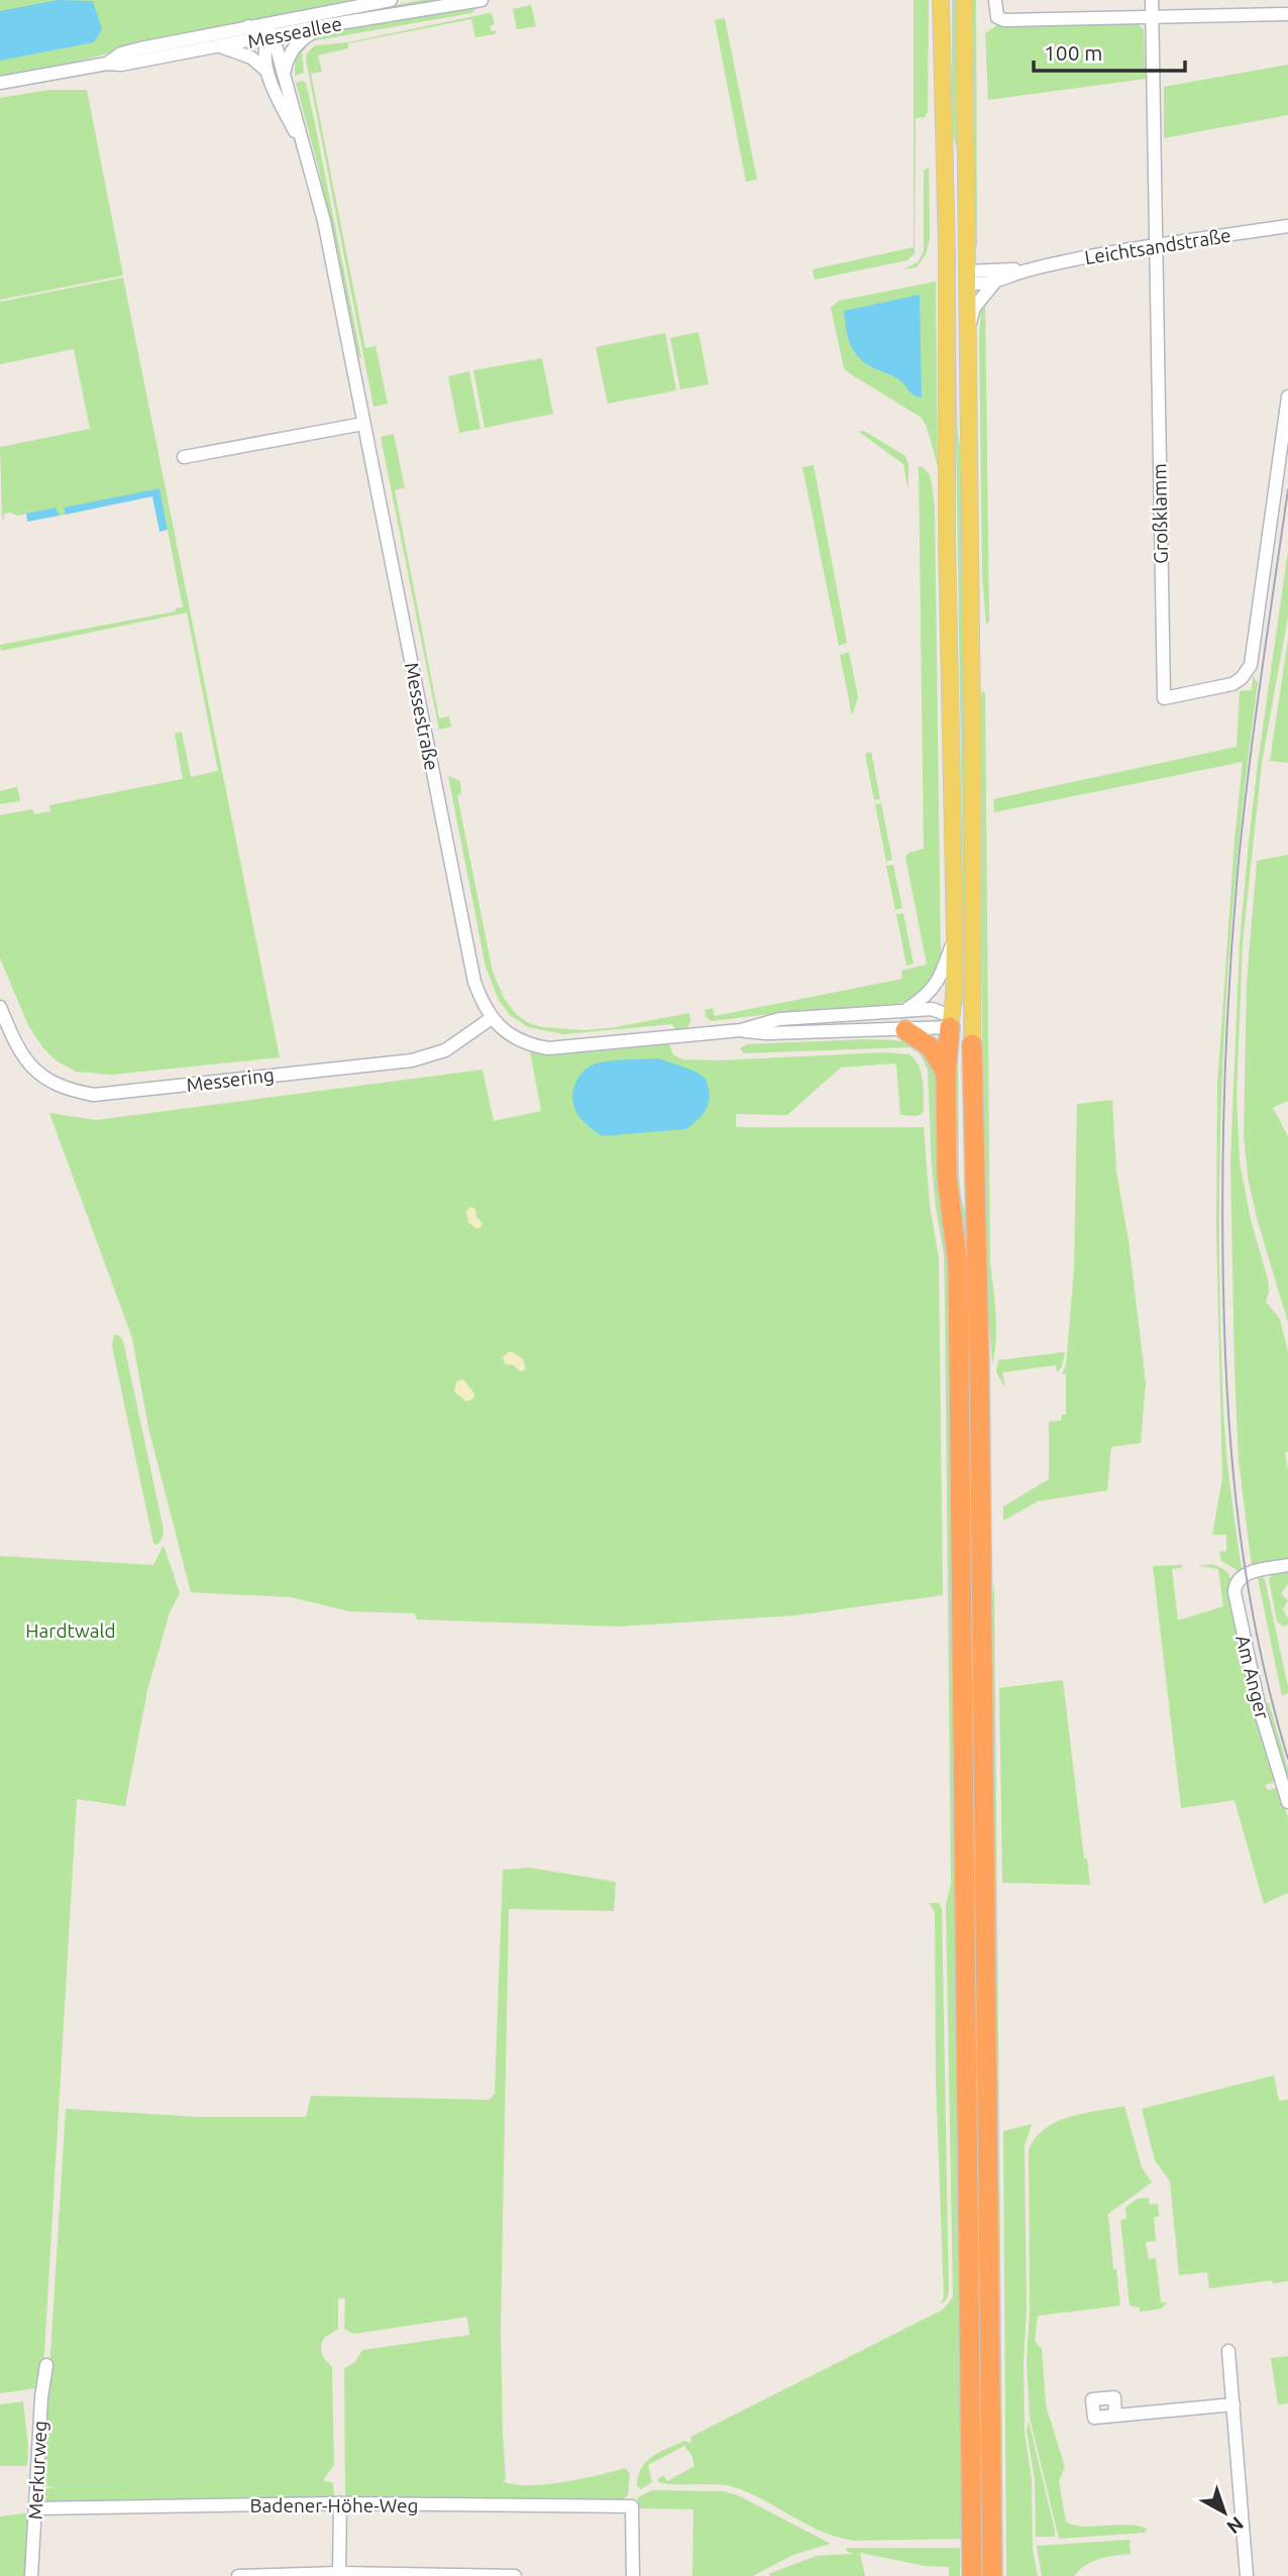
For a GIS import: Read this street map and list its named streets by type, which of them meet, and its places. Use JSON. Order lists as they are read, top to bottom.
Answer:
{
  "streets": {
    "street": [
      "Messeallee",
      "Leichtsandstraße",
      "Großklamm",
      "Messestraße",
      "Messering",
      "Am Anger",
      "Merkurweg",
      "Badener-Höhe-Weg"
    ]
  },
  "crossings": [
    ["Messeallee", "Messestraße"],
    ["Leichtsandstraße", "Großklamm"],
    ["Messestraße", "Messering"],
    ["Merkurweg", "Badener-Höhe-Weg"]
  ],
  "parks": ["Hardtwald"],
  "scale_bar": "100 m",
  "north": "bottom right"
}
